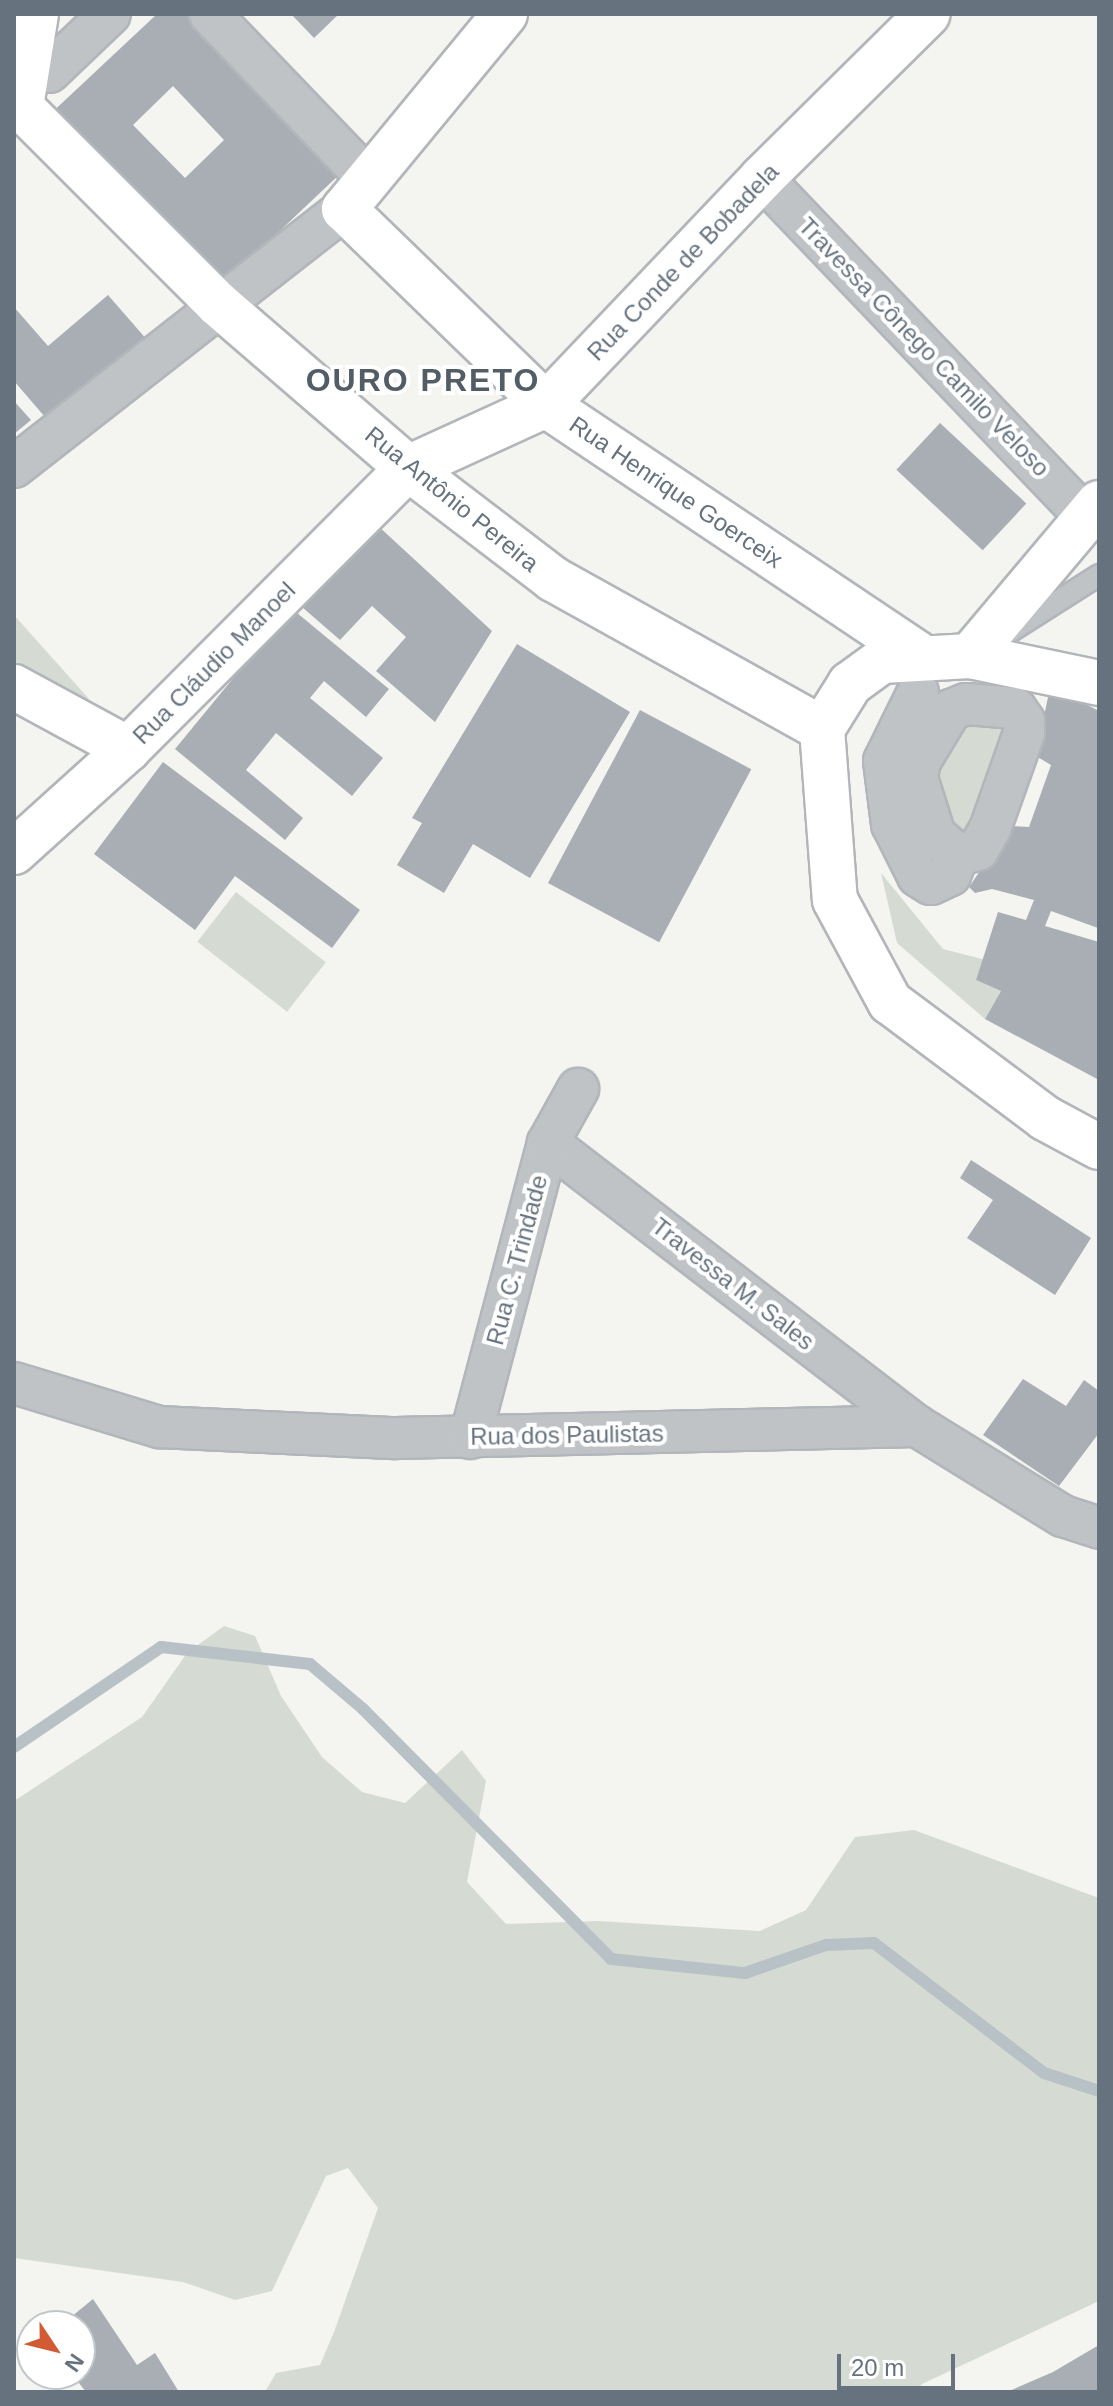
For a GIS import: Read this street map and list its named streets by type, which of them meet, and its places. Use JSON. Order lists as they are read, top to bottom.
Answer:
{
  "streets": {
    "street": [
      "Rua Conde de Bobadela",
      "Travessa Cônego Camilo Veloso",
      "Rua Henrique Goerceix",
      "Rua Antônio Pereira",
      "Rua Cláudio Manoel",
      "Rua C. Trindade",
      "Travessa M. Sales",
      "Rua dos Paulistas"
    ]
  },
  "crossings": [
    ["Rua Conde de Bobadela", "Travessa Cônego Camilo Veloso"],
    ["Rua Conde de Bobadela", "Rua Henrique Goerceix"],
    ["Rua Conde de Bobadela", "Rua Antônio Pereira"],
    ["Rua Conde de Bobadela", "Rua Cláudio Manoel"],
    ["Rua Antônio Pereira", "Rua Cláudio Manoel"],
    ["Rua C. Trindade", "Travessa M. Sales"],
    ["Rua C. Trindade", "Rua dos Paulistas"],
    ["Travessa M. Sales", "Rua dos Paulistas"]
  ],
  "districts": ["OURO PRETO"],
  "scale_bar": "20 m",
  "north": "bottom right"
}
